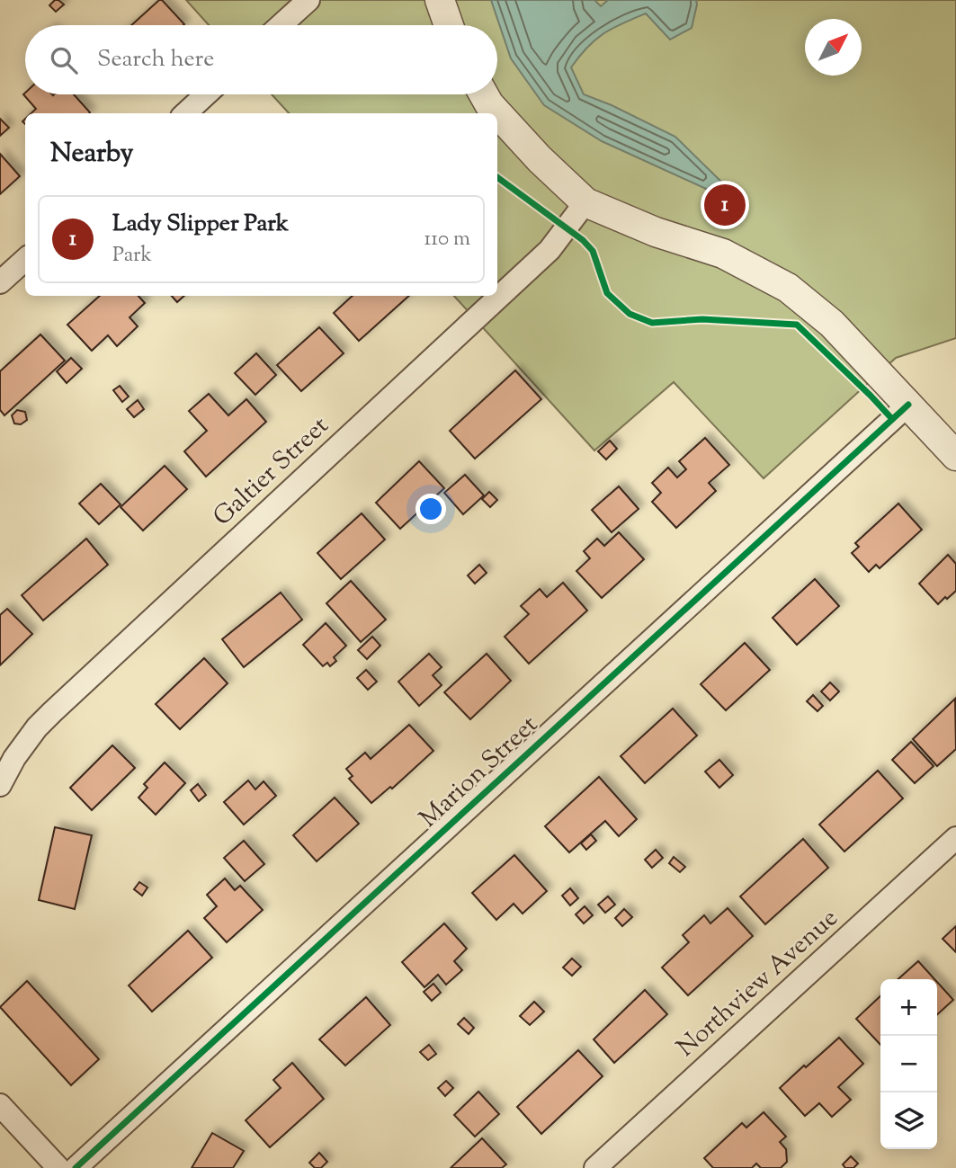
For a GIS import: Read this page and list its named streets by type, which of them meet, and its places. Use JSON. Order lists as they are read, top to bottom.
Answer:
{
  "streets": {
    "street": ["Galtier Street", "Marion Street", "Northview Avenue"]
  },
  "north": "top right",
  "page": {
    "search": "Search here",
    "heading": "Nearby",
    "pins": "1",
    "list": [
      {
        "mark": "1",
        "name": "Lady Slipper Park",
        "note": "Park",
        "value": "110 m"
      }
    ],
    "map_buttons": ["+", "−"]
  }
}
